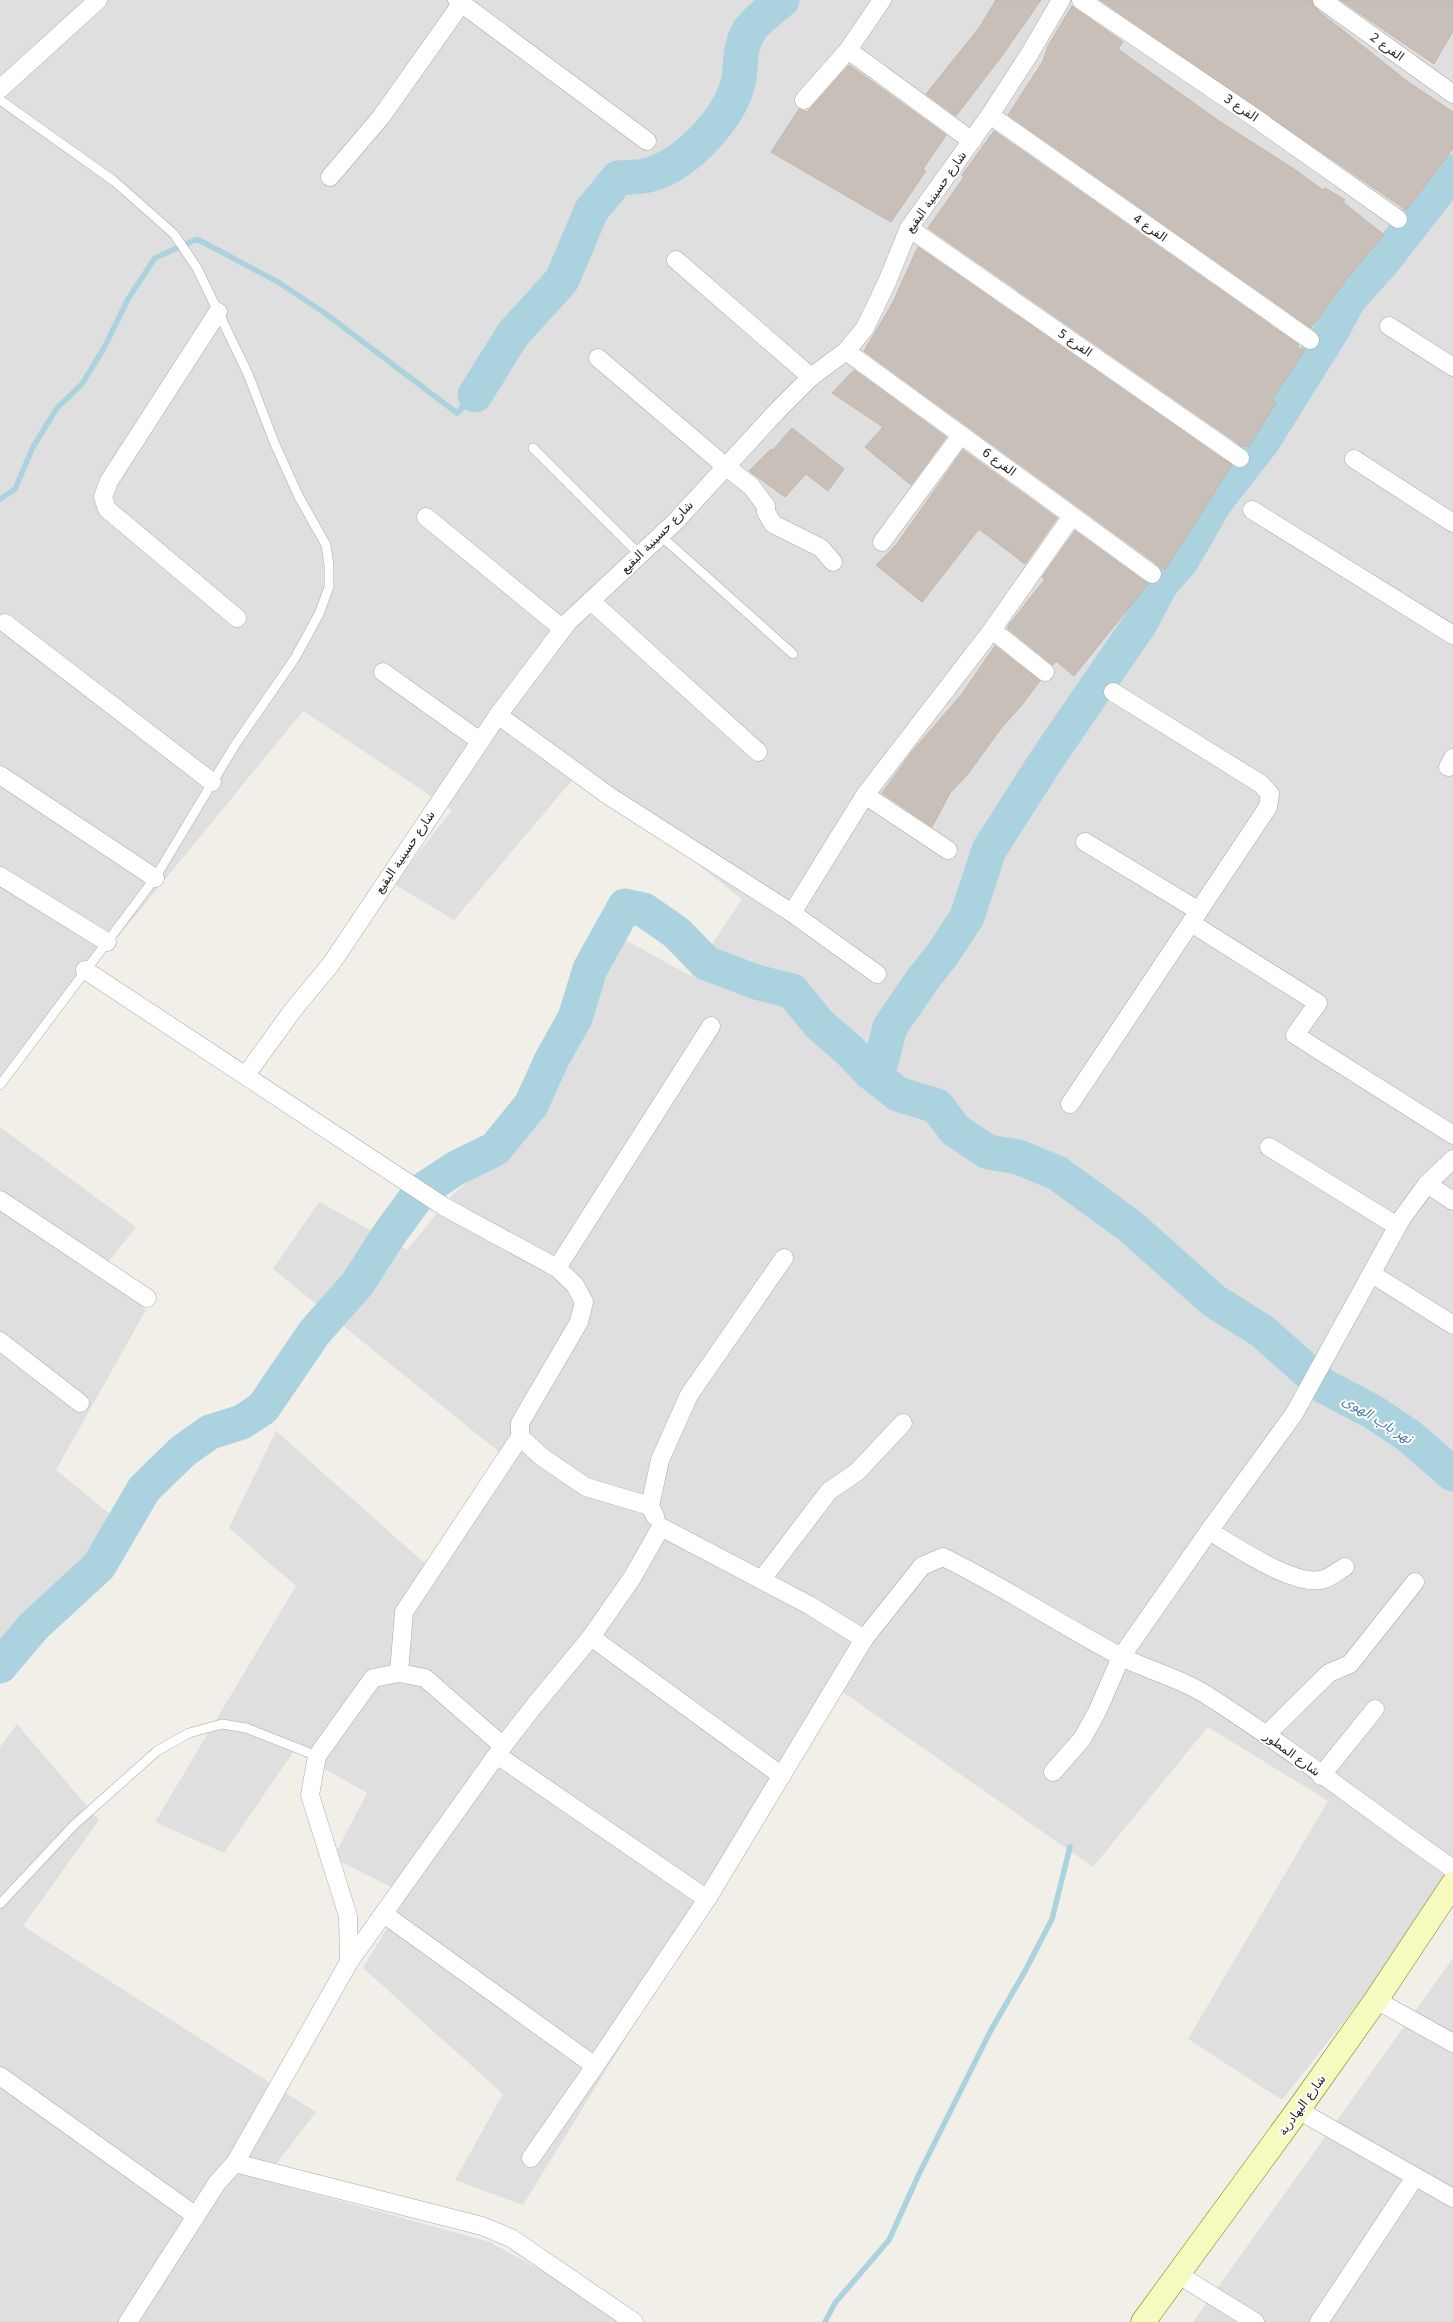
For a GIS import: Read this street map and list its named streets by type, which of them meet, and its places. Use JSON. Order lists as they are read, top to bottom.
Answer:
{
  "streets": {
    "main road": ["شارع البهادرية"],
    "street": [
      "الفرع 2",
      "الفرع 3",
      "شارع حسينية البقيع",
      "الفرع 4",
      "الفرع 5",
      "الفرع 6",
      "شارع المطور"
    ]
  },
  "crossings": [
    ["شارع حسينية البقيع", "الفرع 4"],
    ["شارع حسينية البقيع", "الفرع 5"],
    ["شارع حسينية البقيع", "الفرع 6"],
    ["شارع المطور", "شارع البهادرية"]
  ],
  "water": ["نهر باب الهوى"]
}
